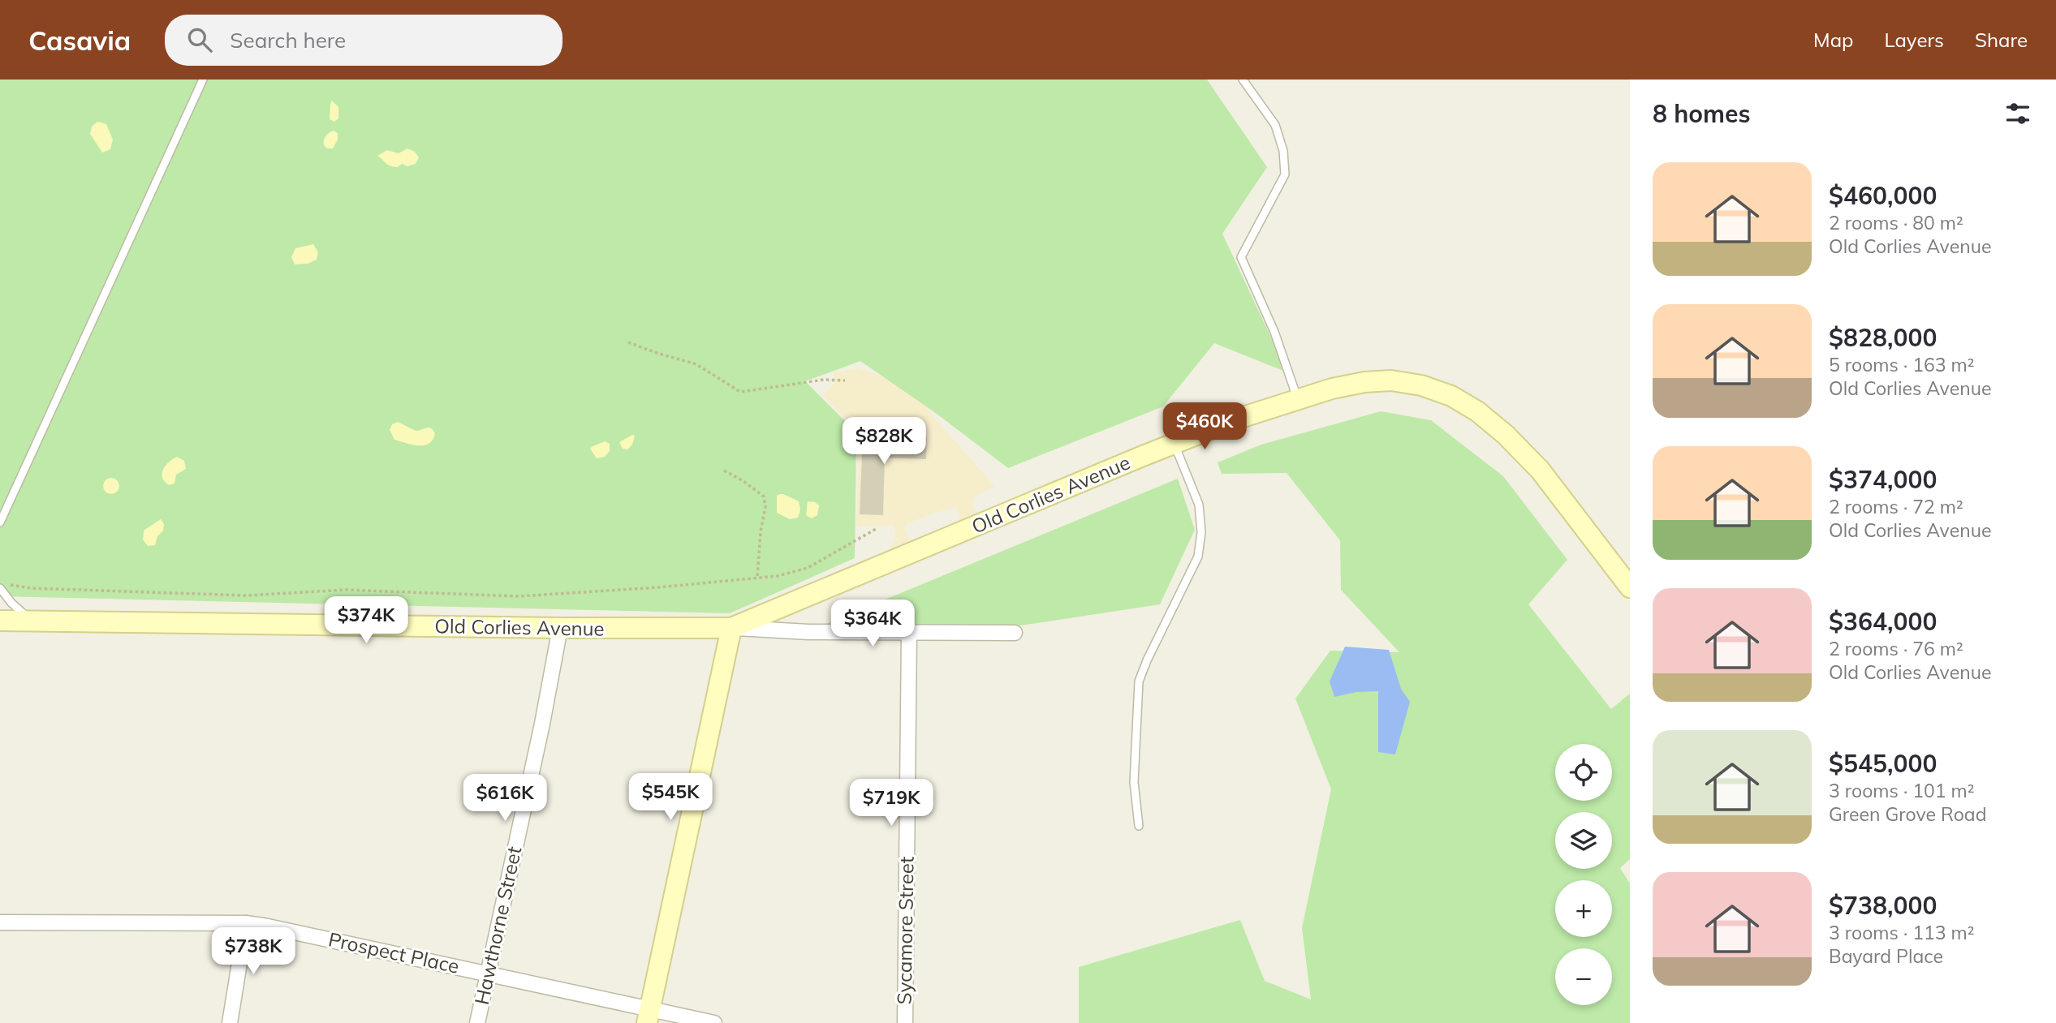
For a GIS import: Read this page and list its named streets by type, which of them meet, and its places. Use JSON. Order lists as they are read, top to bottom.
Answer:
{
  "streets": {
    "street": [
      "Old Corlies Avenue",
      "Hawthorne Street",
      "Sycamore Street",
      "Prospect Place"
    ]
  },
  "crossings": [
    ["Old Corlies Avenue", "Hawthorne Street"],
    ["Old Corlies Avenue", "Sycamore Street"],
    ["Hawthorne Street", "Prospect Place"]
  ],
  "page": {
    "header": "Casavia",
    "search": "Search here",
    "nav": ["Map", "Layers", "Share"],
    "heading": "8 homes",
    "list": [
      {
        "name": "$460,000",
        "note": "2 rooms · 80 m² · Old Corlies Avenue"
      },
      {
        "name": "$828,000",
        "note": "5 rooms · 163 m² · Old Corlies Avenue"
      },
      {
        "name": "$374,000",
        "note": "2 rooms · 72 m² · Old Corlies Avenue"
      },
      {
        "name": "$364,000",
        "note": "2 rooms · 76 m² · Old Corlies Avenue"
      },
      {
        "name": "$545,000",
        "note": "3 rooms · 101 m² · Green Grove Road"
      },
      {
        "name": "$738,000",
        "note": "3 rooms · 113 m² · Bayard Place"
      }
    ],
    "price": [
      "$460K",
      "$828K",
      "$374K",
      "$364K",
      "$545K",
      "$616K",
      "$719K",
      "$738K"
    ],
    "map_buttons": ["+", "−"]
  }
}
